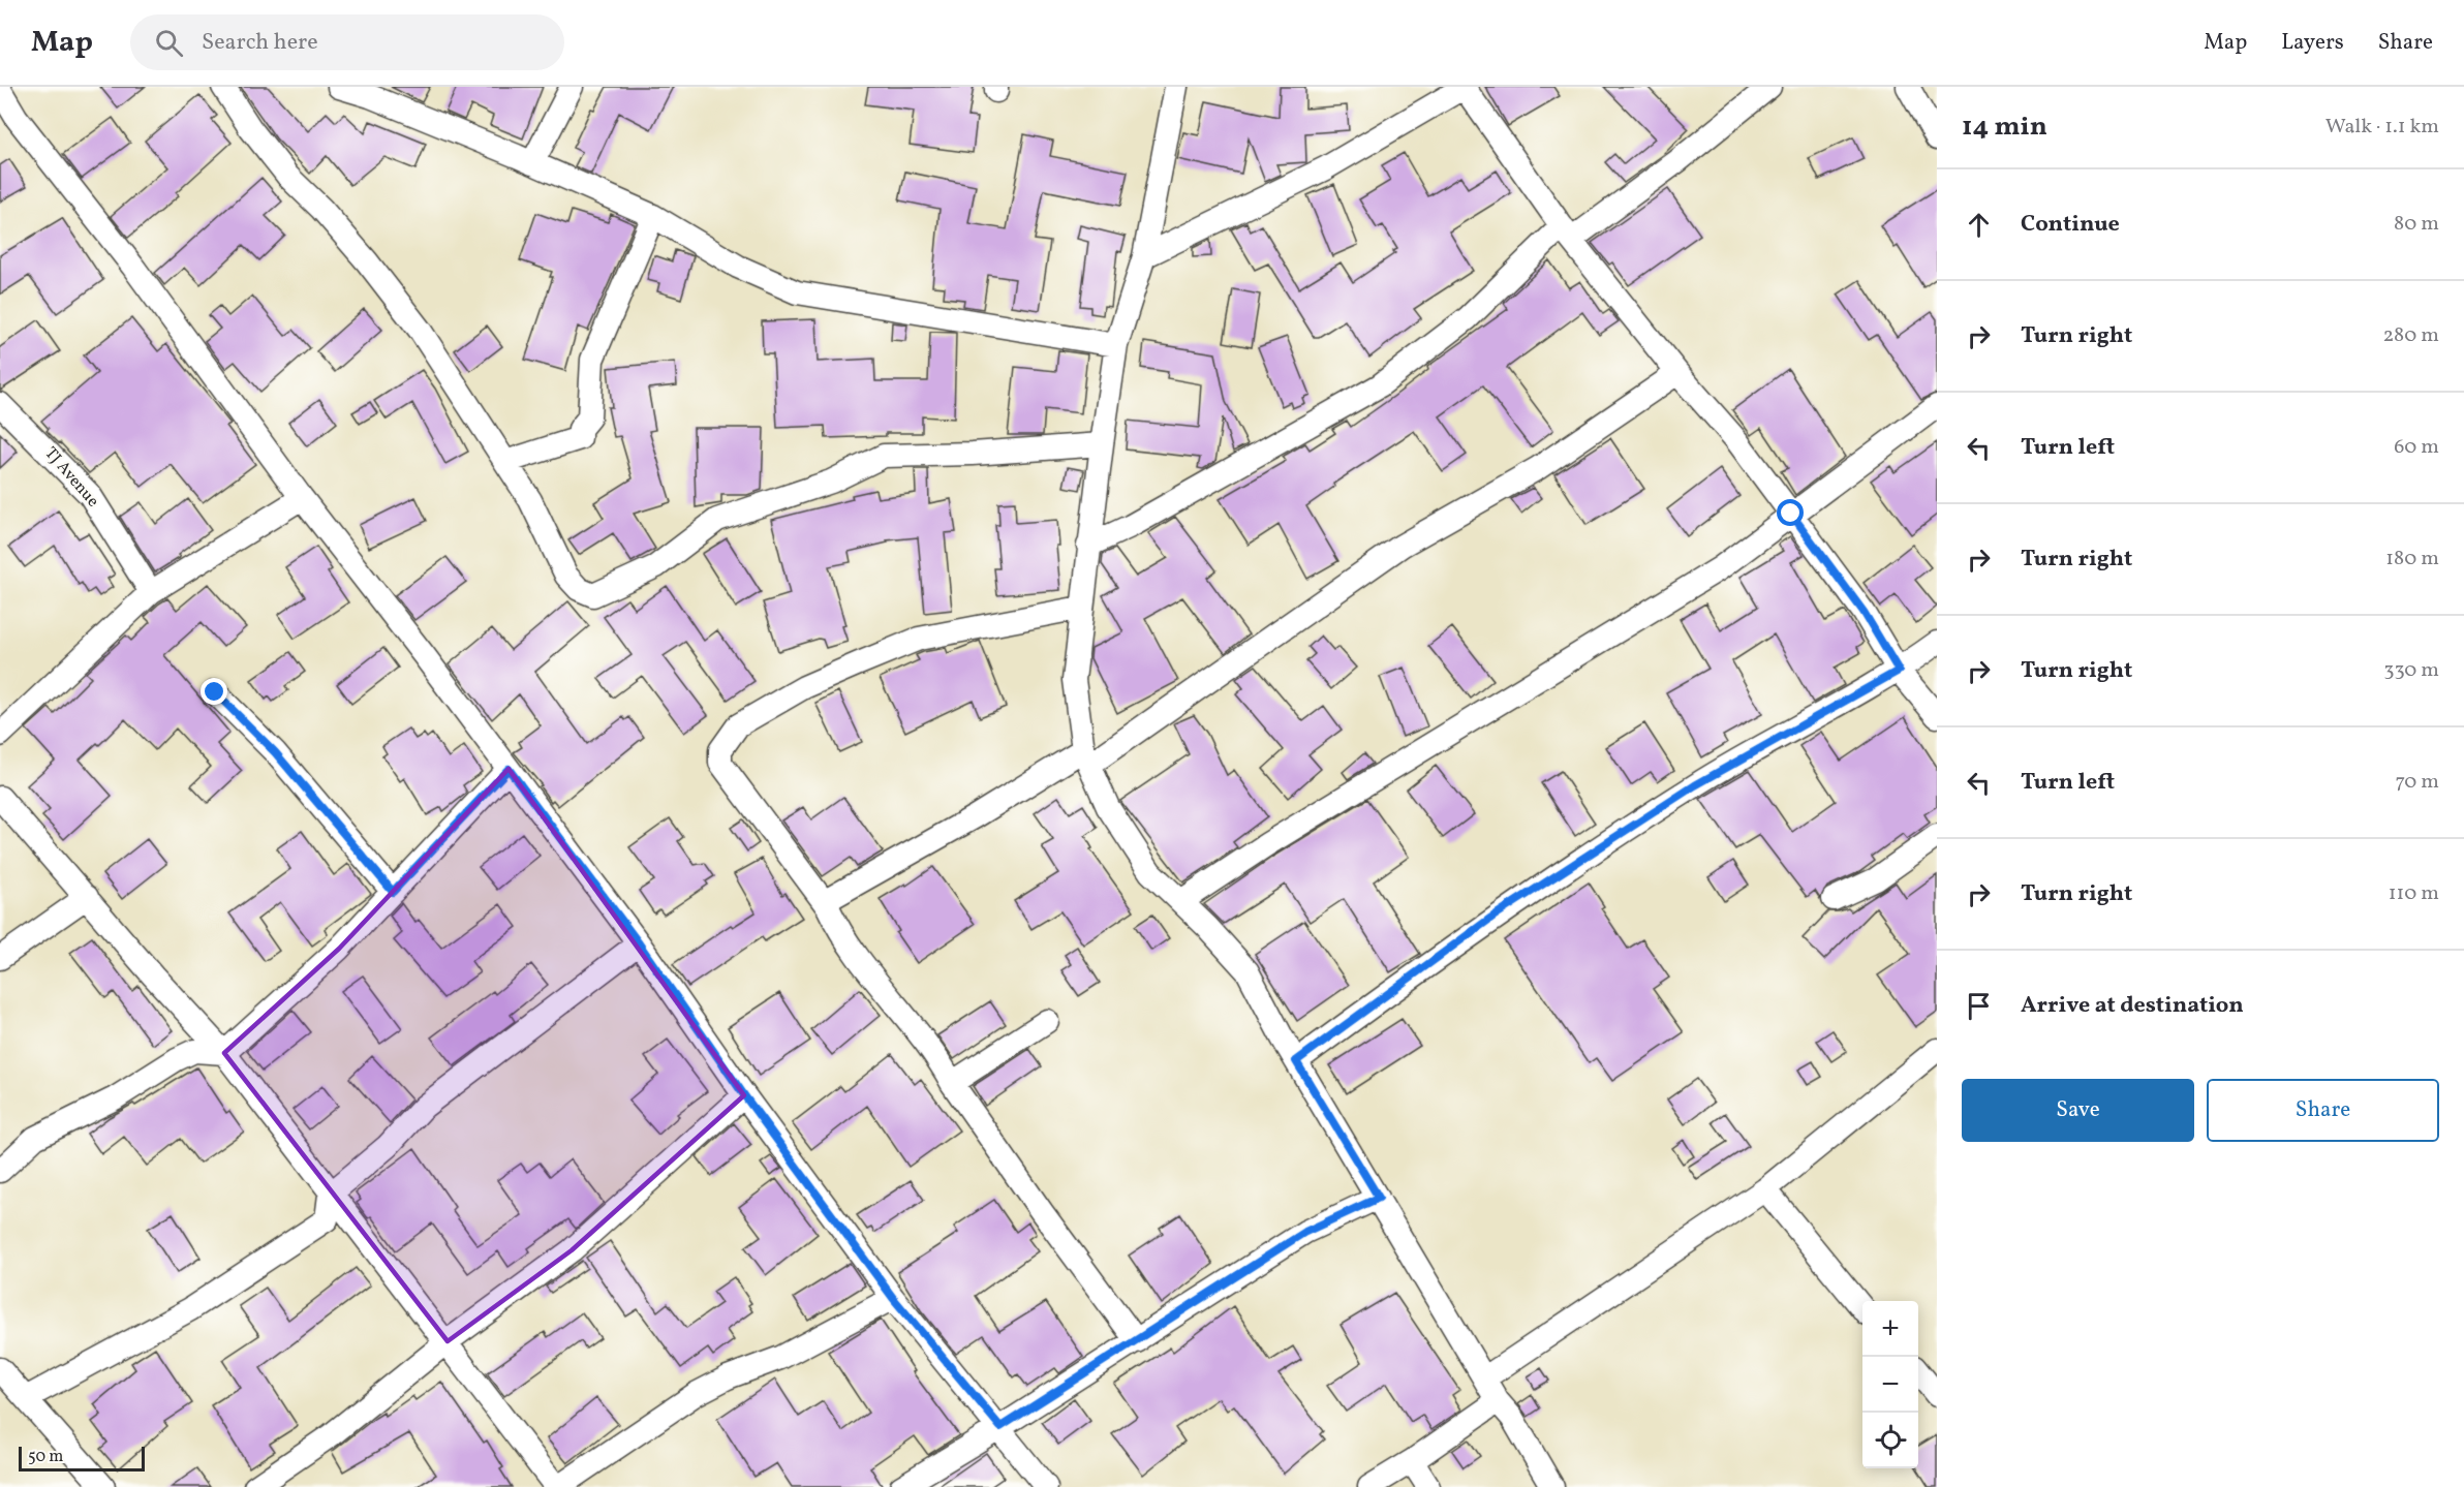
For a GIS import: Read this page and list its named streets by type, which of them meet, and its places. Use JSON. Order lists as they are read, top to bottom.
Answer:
{
  "streets": {
    "street": ["TJ Avenue"]
  },
  "scale_bar": "50 m",
  "page": {
    "header": "Map",
    "search": "Search here",
    "nav": ["Map", "Layers", "Share"],
    "heading": ["14 min", "Walk · 1.1 km"],
    "list": [
      ["Continue", "80 m"],
      ["Turn right", "280 m"],
      ["Turn left", "60 m"],
      ["Turn right", "180 m"],
      ["Turn right", "330 m"],
      ["Turn left", "70 m"],
      ["Turn right", "110 m"],
      "Arrive at destination"
    ],
    "buttons": ["Save", "Share"],
    "map_buttons": ["+", "−"],
    "scale": "50 m"
  }
}
